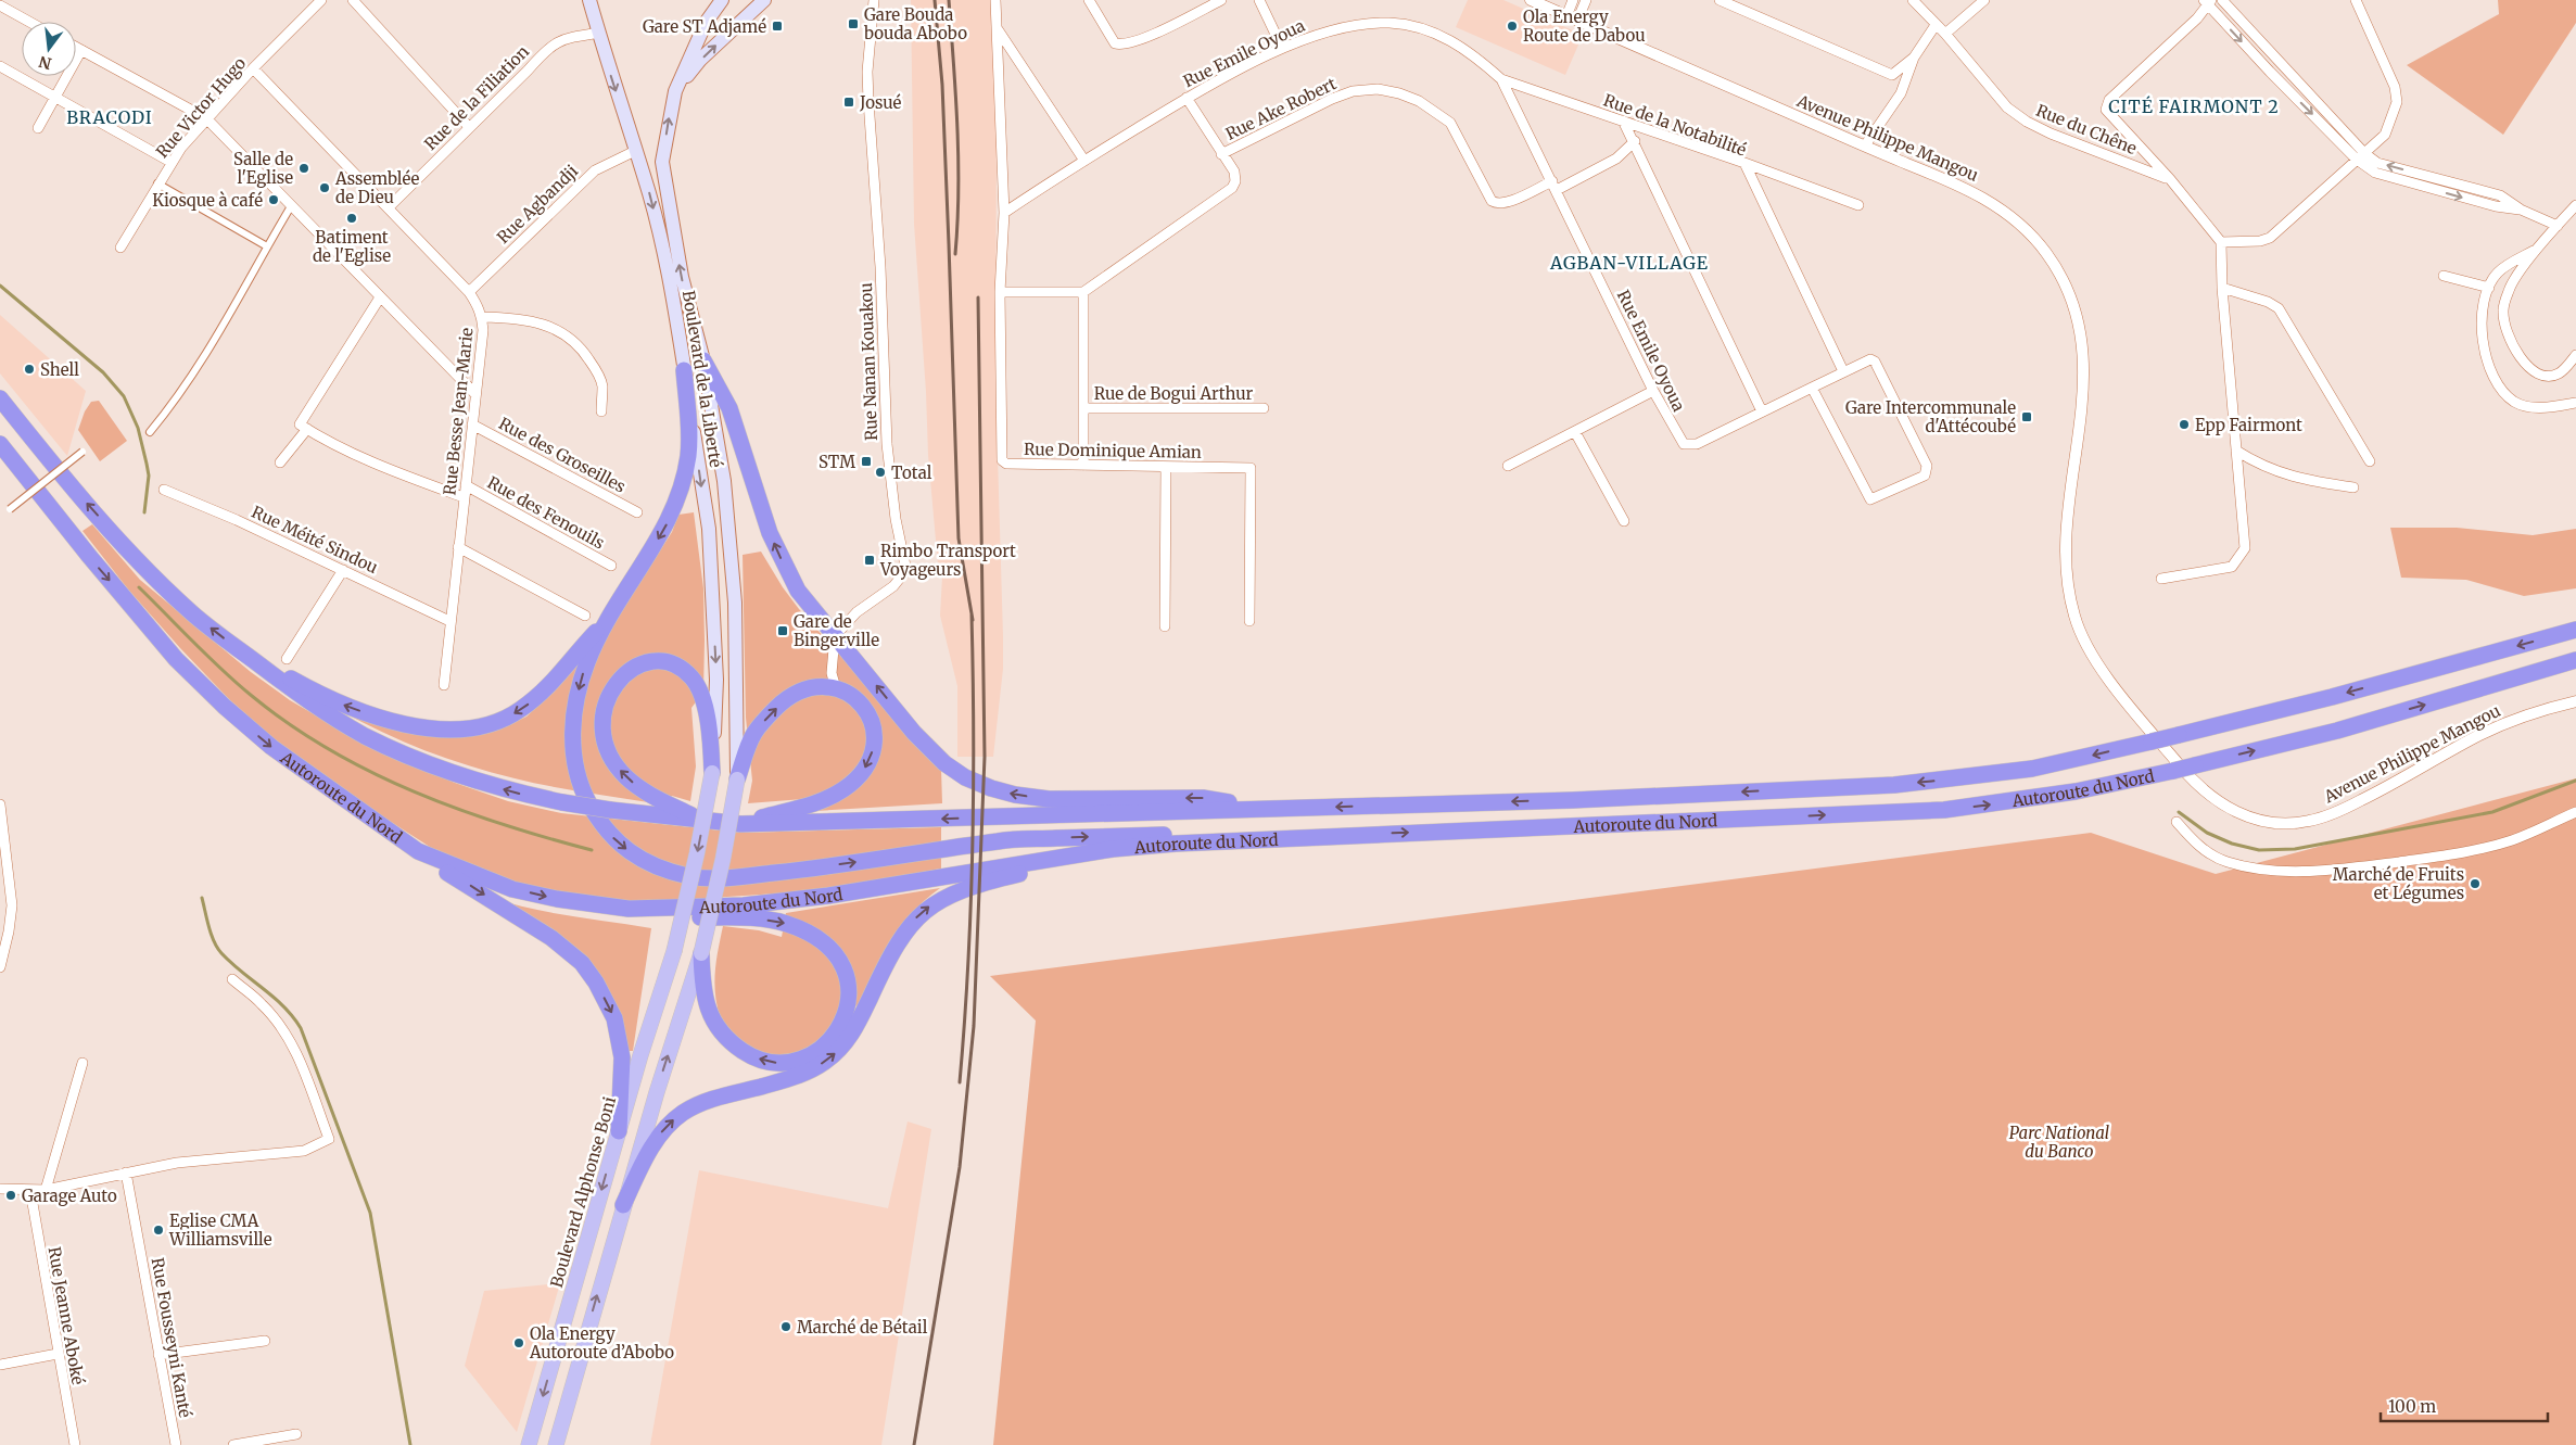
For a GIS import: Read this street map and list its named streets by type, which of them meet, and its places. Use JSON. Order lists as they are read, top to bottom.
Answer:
{
  "streets": {
    "highway": ["Autoroute du Nord"],
    "main road": ["Boulevard de la Liberté", "Boulevard Alphonse Boni"],
    "street": [
      "Rue Emile Oyoua",
      "Rue de la Filiation",
      "Rue Victor Hugo",
      "Rue Ake Robert",
      "Rue de la Notabilité",
      "Rue du Chêne",
      "Avenue Philippe Mangou",
      "Rue Agbandji",
      "Rue Nanan Kouakou",
      "Rue de Bogui Arthur",
      "Rue Besse Jean-Marie",
      "Rue Dominique Amian",
      "Rue des Groseilles",
      "Rue des Fenouils",
      "Rue Méité Sindou",
      "Rue Jeanne Aboké",
      "Rue Fousseyni Kanté"
    ]
  },
  "crossings": [
    ["Rue Emile Oyoua", "Rue Ake Robert"],
    ["Rue Emile Oyoua", "Rue de la Notabilité"],
    ["Rue de la Filiation", "Boulevard de la Liberté"],
    ["Rue de la Filiation", "Rue Besse Jean-Marie"],
    ["Rue Victor Hugo", "Rue Besse Jean-Marie"],
    ["Rue Agbandji", "Boulevard de la Liberté"],
    ["Rue Agbandji", "Rue Besse Jean-Marie"],
    ["Boulevard de la Liberté", "Boulevard Alphonse Boni"],
    ["Rue Besse Jean-Marie", "Rue des Groseilles"],
    ["Rue Besse Jean-Marie", "Rue des Fenouils"],
    ["Rue Besse Jean-Marie", "Rue Méité Sindou"]
  ],
  "districts": ["CITÉ FAIRMONT 2", "BRACODI", "AGBAN-VILLAGE"],
  "parks": ["Parc National du Banco"],
  "places": {
    "transit": [
      "Gare Bouda bouda Abobo",
      "Gare ST Adjamé",
      "Josué",
      "Gare Intercommunale d'Attécoubé",
      "STM",
      "Rimbo Transport Voyageurs",
      "Gare de Bingerville"
    ],
    "other": [
      "Ola Energy Route de Dabou",
      "Salle de l'Eglise",
      "Assemblée de Dieu",
      "Kiosque à café",
      "Batiment de l'Eglise",
      "Shell",
      "Epp Fairmont",
      "Total",
      "Marché de Fruits et Légumes",
      "Garage Auto",
      "Eglise CMA Williamsville",
      "Marché de Bétail",
      "Ola Energy Autoroute d’Abobo"
    ]
  },
  "scale_bar": "100 m",
  "north": "bottom"
}
